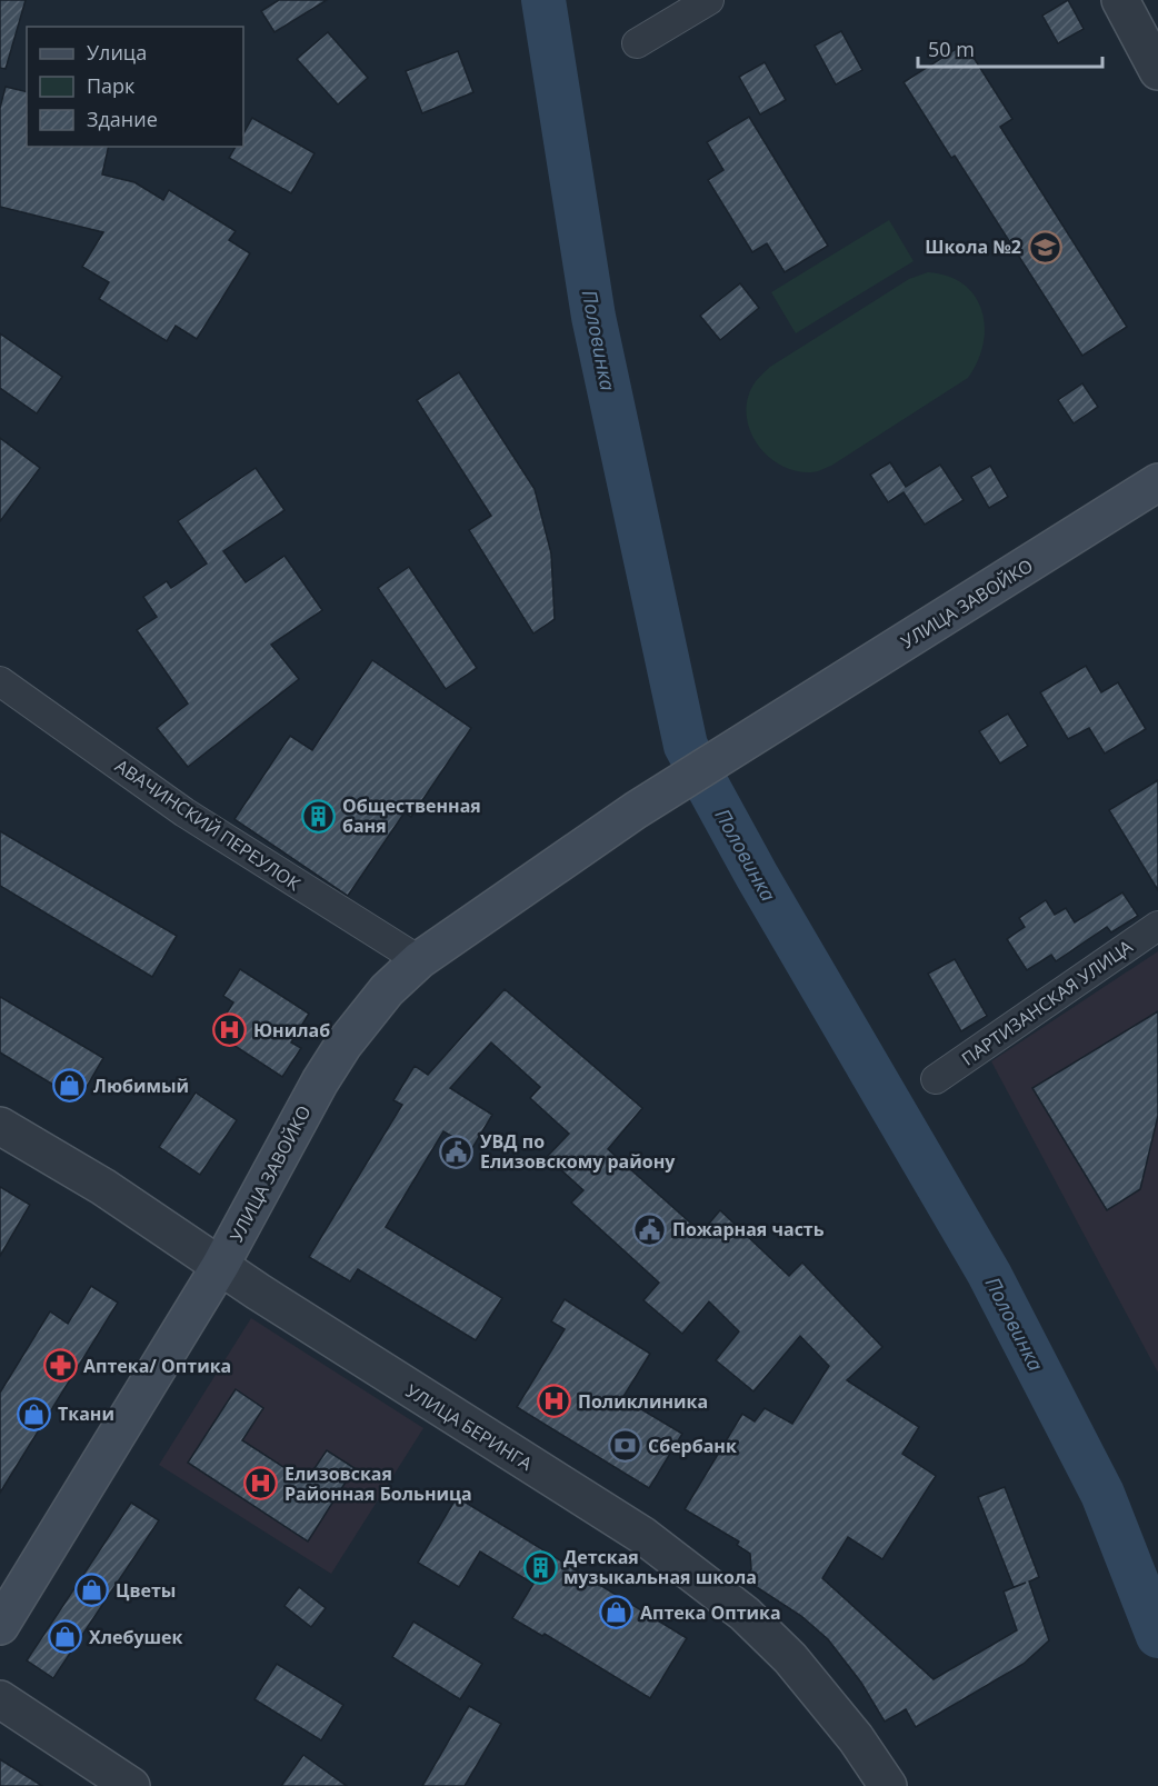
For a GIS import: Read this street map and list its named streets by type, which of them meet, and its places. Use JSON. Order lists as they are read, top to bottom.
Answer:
{
  "streets": {
    "main road": ["УЛИЦА ЗАВОЙКО"],
    "street": ["АВАЧИНСКИЙ ПЕРЕУЛОК", "ПАРТИЗАНСКАЯ УЛИЦА", "УЛИЦА БЕРИНГА"]
  },
  "crossings": [
    ["УЛИЦА ЗАВОЙКО", "АВАЧИНСКИЙ ПЕРЕУЛОК"],
    ["УЛИЦА ЗАВОЙКО", "УЛИЦА БЕРИНГА"]
  ],
  "water": ["Половинка"],
  "places": {
    "school or university": ["Школа №2"],
    "building": ["Общественная баня", "Детская музыкальная школа"],
    "hospital": ["Юнилаб", "Поликлиника", "Елизовская Районная Больница"],
    "shop": [
      "Любимый",
      "Ткани",
      "Цветы",
      "Аптека Оптика",
      "Хлебушек"
    ],
    "public building": ["УВД по Елизовскому району", "Пожарная часть"],
    "pharmacy": ["Аптека/ Оптика"],
    "bank": ["Сбербанк"]
  },
  "legend": ["Улица", "Парк", "Здание"],
  "scale_bar": "50 m"
}
